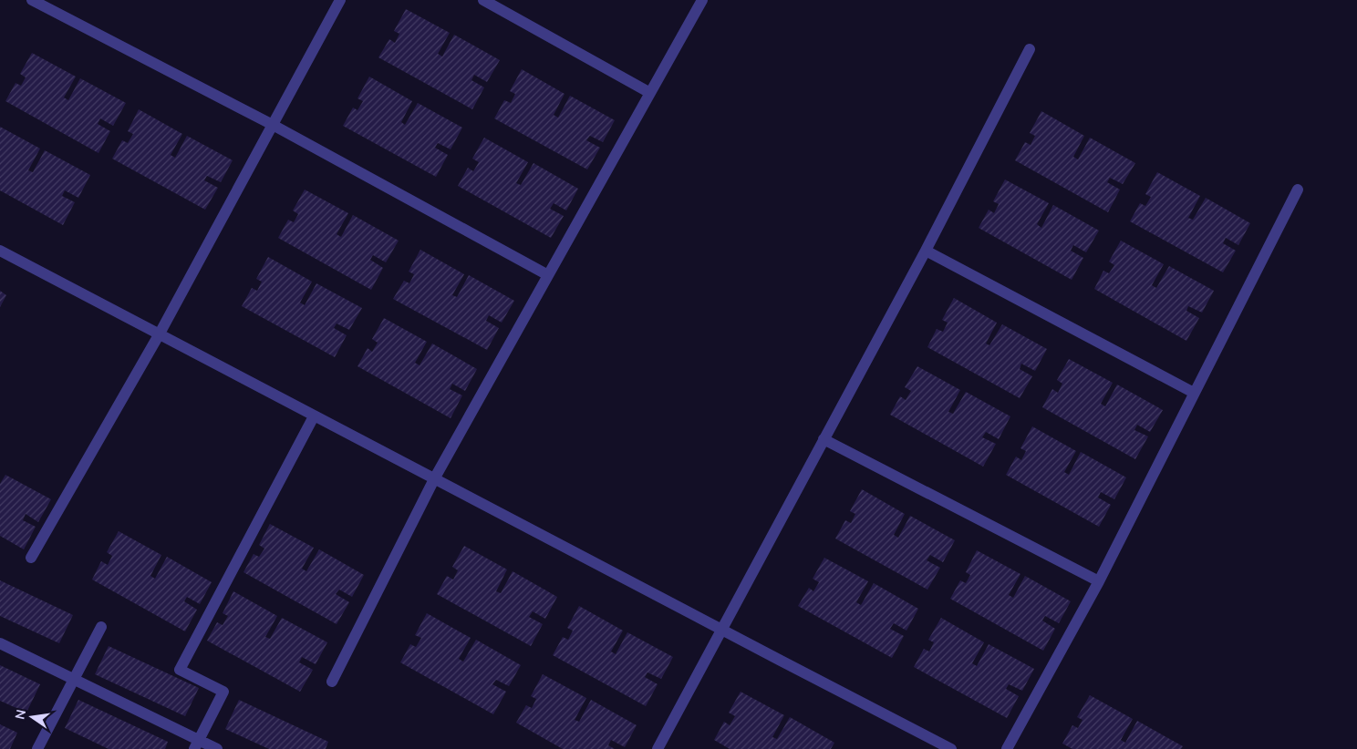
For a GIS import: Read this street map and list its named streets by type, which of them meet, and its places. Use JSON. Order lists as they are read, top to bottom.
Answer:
{
  "north": "left"
}
